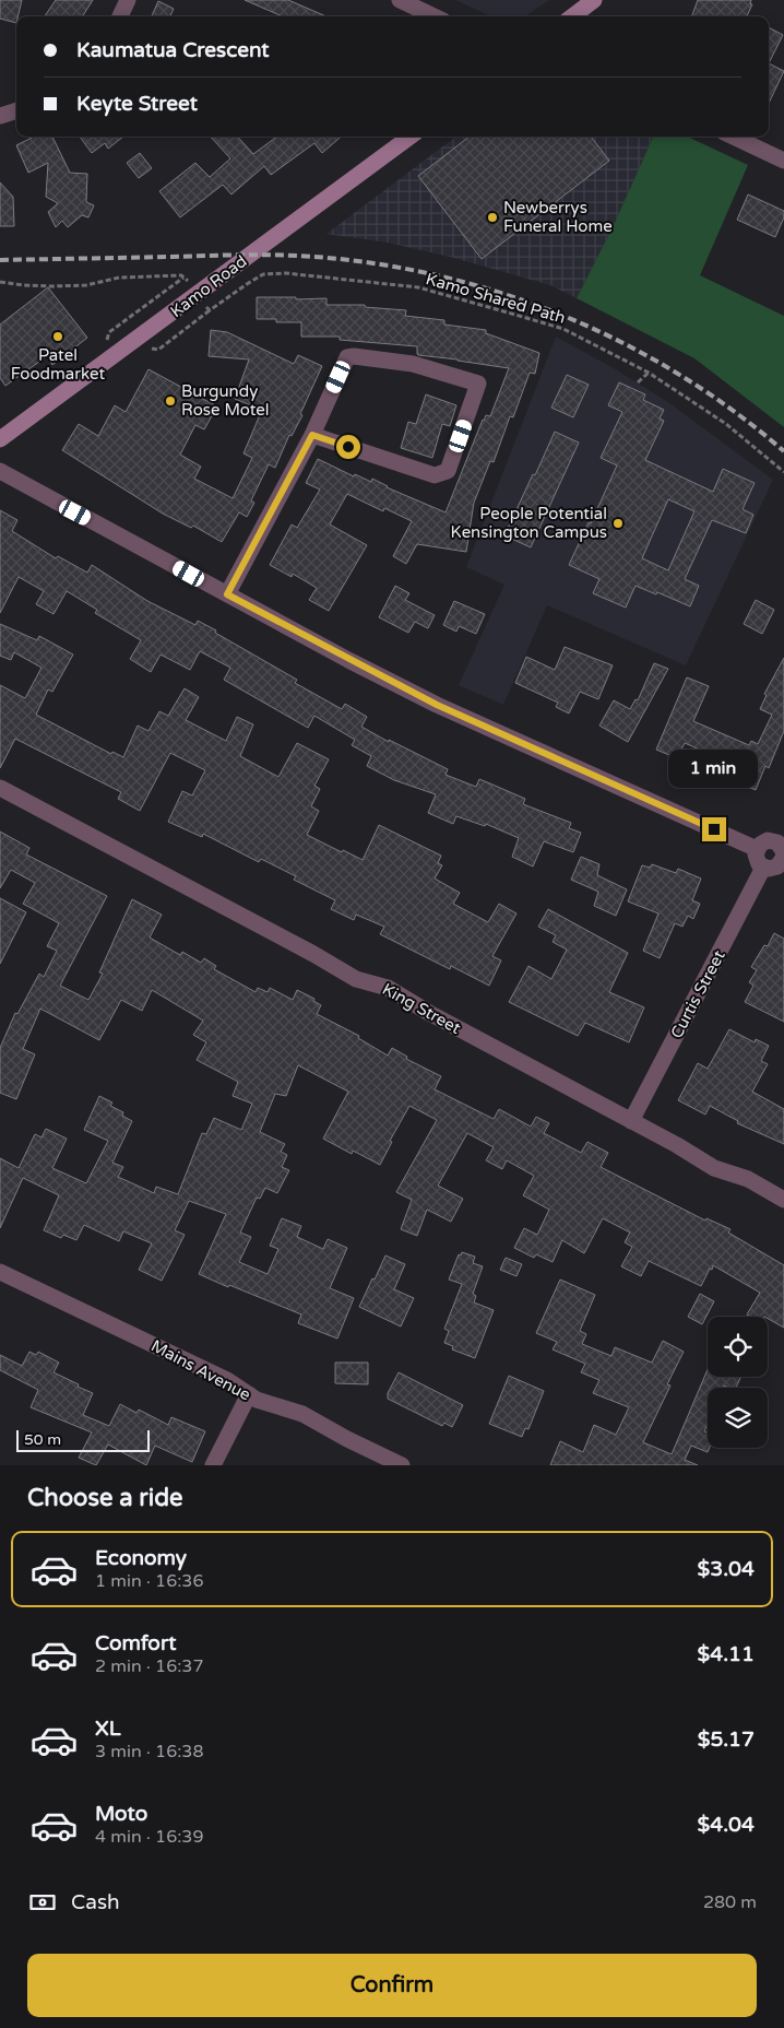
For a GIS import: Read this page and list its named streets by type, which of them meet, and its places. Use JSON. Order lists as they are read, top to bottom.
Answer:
{
  "streets": {
    "main road": ["Kamo Road"],
    "street": ["Curtis Street", "King Street", "Mains Avenue"],
    "path": ["Kamo Shared Path"]
  },
  "crossings": [
    ["Curtis Street", "King Street"]
  ],
  "places": [
    "Newberrys Funeral Home",
    "Patel Foodmarket",
    "Burgundy Rose Motel",
    "People Potential Kensington Campus"
  ],
  "scale_bar": "50 m",
  "page": {
    "banner": ["Kaumatua Crescent", "Keyte Street"],
    "bubble": "1 min",
    "scale": "50 m",
    "heading": "Choose a ride",
    "list": [
      {
        "name": "Economy",
        "note": "1 min · 16:36",
        "value": "$3.04"
      },
      {
        "name": "Comfort",
        "note": "2 min · 16:37",
        "value": "$4.11"
      },
      {
        "name": "XL",
        "note": "3 min · 16:38",
        "value": "$5.17"
      },
      {
        "name": "Moto",
        "note": "4 min · 16:39",
        "value": "$4.04"
      }
    ],
    "pay": ["Cash", "280 m"],
    "buttons": "Confirm"
  }
}
